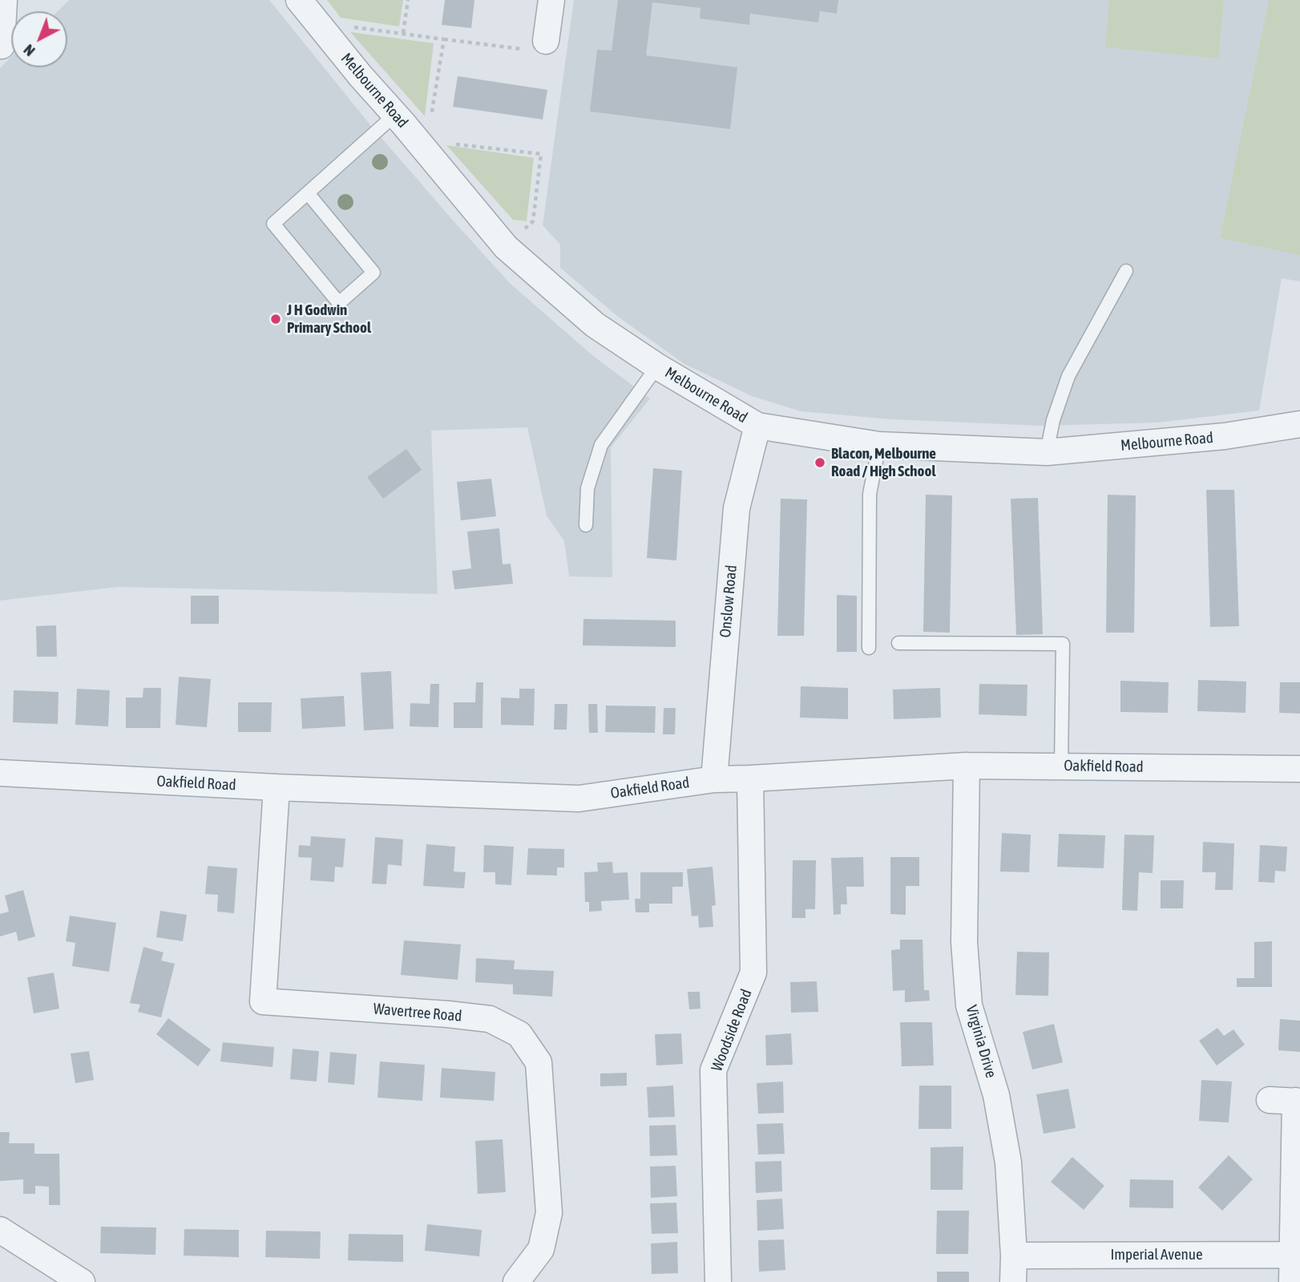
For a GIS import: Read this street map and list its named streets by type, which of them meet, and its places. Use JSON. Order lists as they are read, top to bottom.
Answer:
{
  "streets": {
    "street": [
      "Melbourne Road",
      "Onslow Road",
      "Oakfield Road",
      "Wavertree Road",
      "Woodside Road",
      "Virginia Drive",
      "Imperial Avenue"
    ]
  },
  "crossings": [
    ["Melbourne Road", "Onslow Road"],
    ["Onslow Road", "Oakfield Road"],
    ["Oakfield Road", "Wavertree Road"],
    ["Oakfield Road", "Woodside Road"],
    ["Oakfield Road", "Virginia Drive"],
    ["Virginia Drive", "Imperial Avenue"]
  ],
  "places": ["J H Godwin Primary School", "Blacon, Melbourne Road / High School"],
  "north": "bottom left"
}
